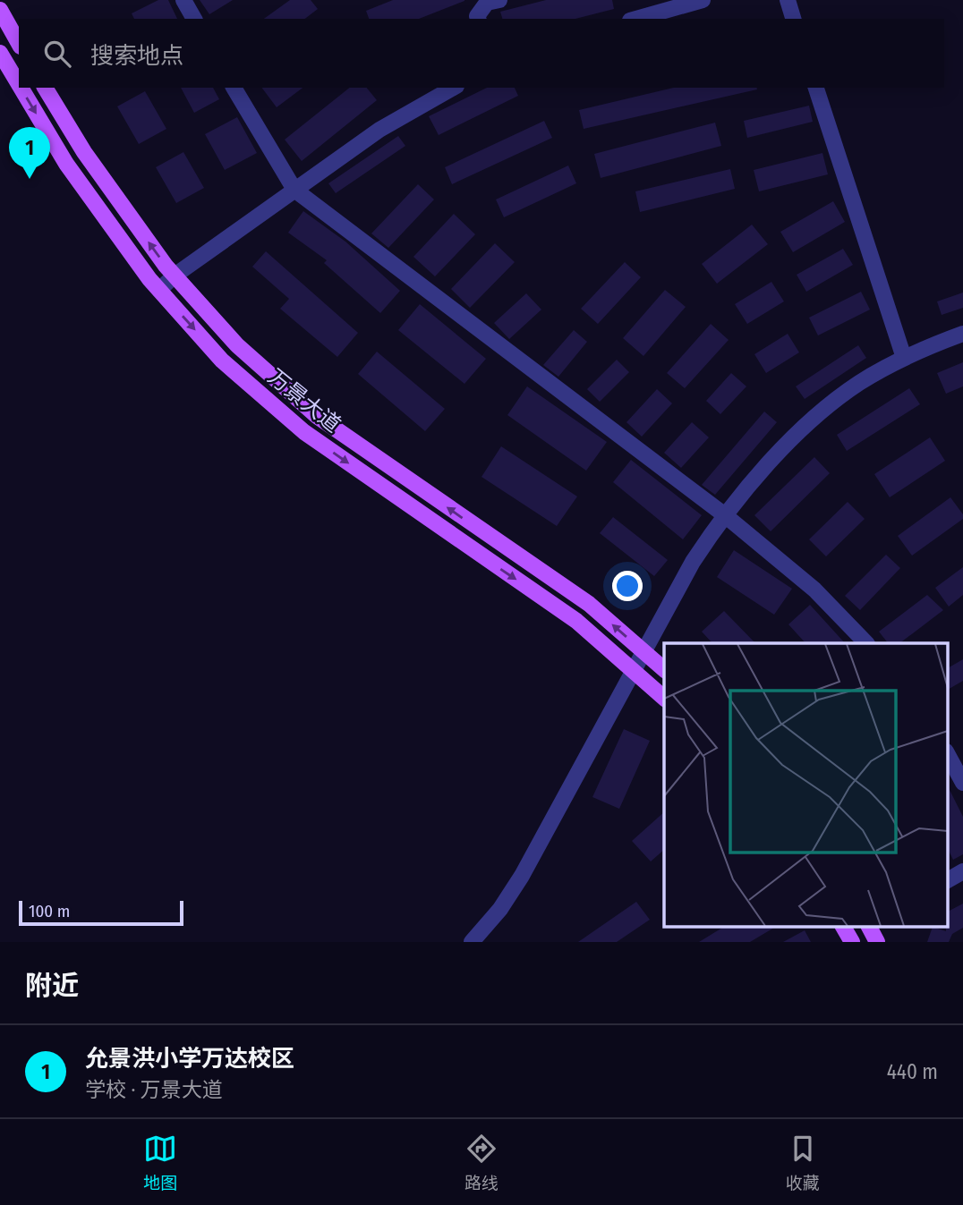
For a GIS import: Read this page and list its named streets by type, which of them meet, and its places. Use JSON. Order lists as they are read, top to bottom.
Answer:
{
  "streets": {
    "main road": ["万景大道"]
  },
  "scale_bar": "100 m",
  "page": {
    "search": "搜索地点",
    "pins": "1",
    "scale": "100 m",
    "heading": "附近",
    "list": [
      {
        "mark": "1",
        "name": "允景洪小学万达校区",
        "note": "学校 · 万景大道",
        "value": "440 m"
      }
    ],
    "nav": ["地图", "路线", "收藏"]
  }
}
